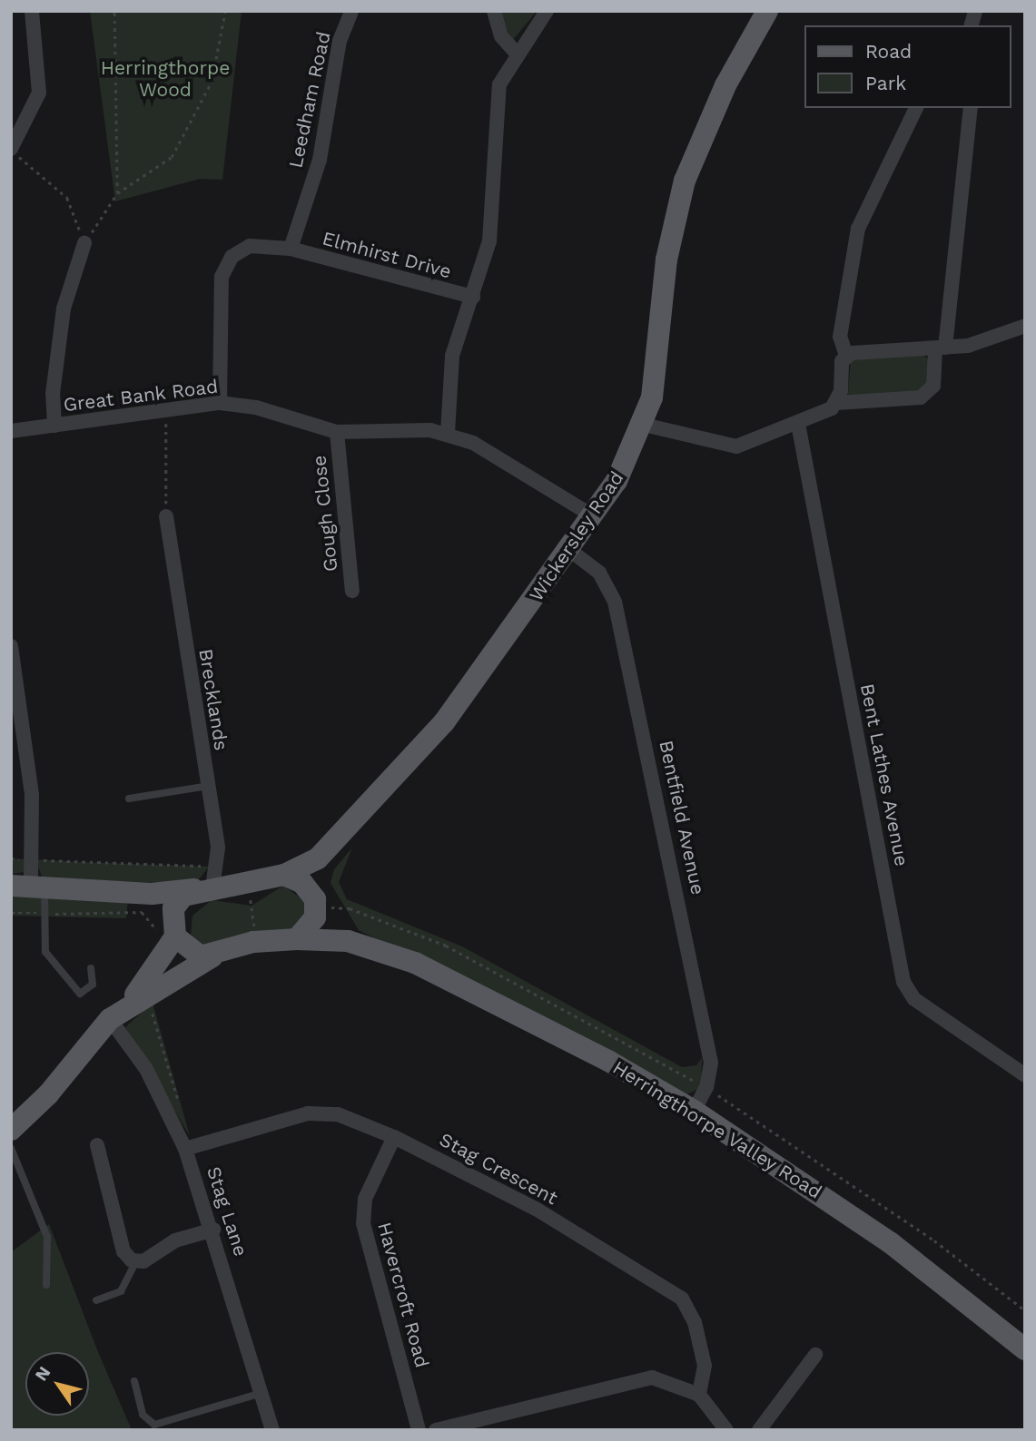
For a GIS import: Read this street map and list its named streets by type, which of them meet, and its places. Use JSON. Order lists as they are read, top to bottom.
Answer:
{
  "streets": {
    "main road": ["Wickersley Road", "Herringthorpe Valley Road"],
    "street": [
      "Leedham Road",
      "Elmhirst Drive",
      "Great Bank Road",
      "Gough Close",
      "Brecklands",
      "Bent Lathes Avenue",
      "Bentfield Avenue",
      "Stag Crescent",
      "Stag Lane",
      "Havercroft Road"
    ]
  },
  "crossings": [
    ["Leedham Road", "Elmhirst Drive"],
    ["Great Bank Road", "Gough Close"],
    ["Great Bank Road", "Wickersley Road"],
    ["Wickersley Road", "Bentfield Avenue"],
    ["Wickersley Road", "Herringthorpe Valley Road"],
    ["Bentfield Avenue", "Herringthorpe Valley Road"],
    ["Stag Crescent", "Stag Lane"],
    ["Stag Crescent", "Havercroft Road"]
  ],
  "parks": ["Herringthorpe Wood"],
  "legend": ["Road", "Park"],
  "north": "top left"
}
